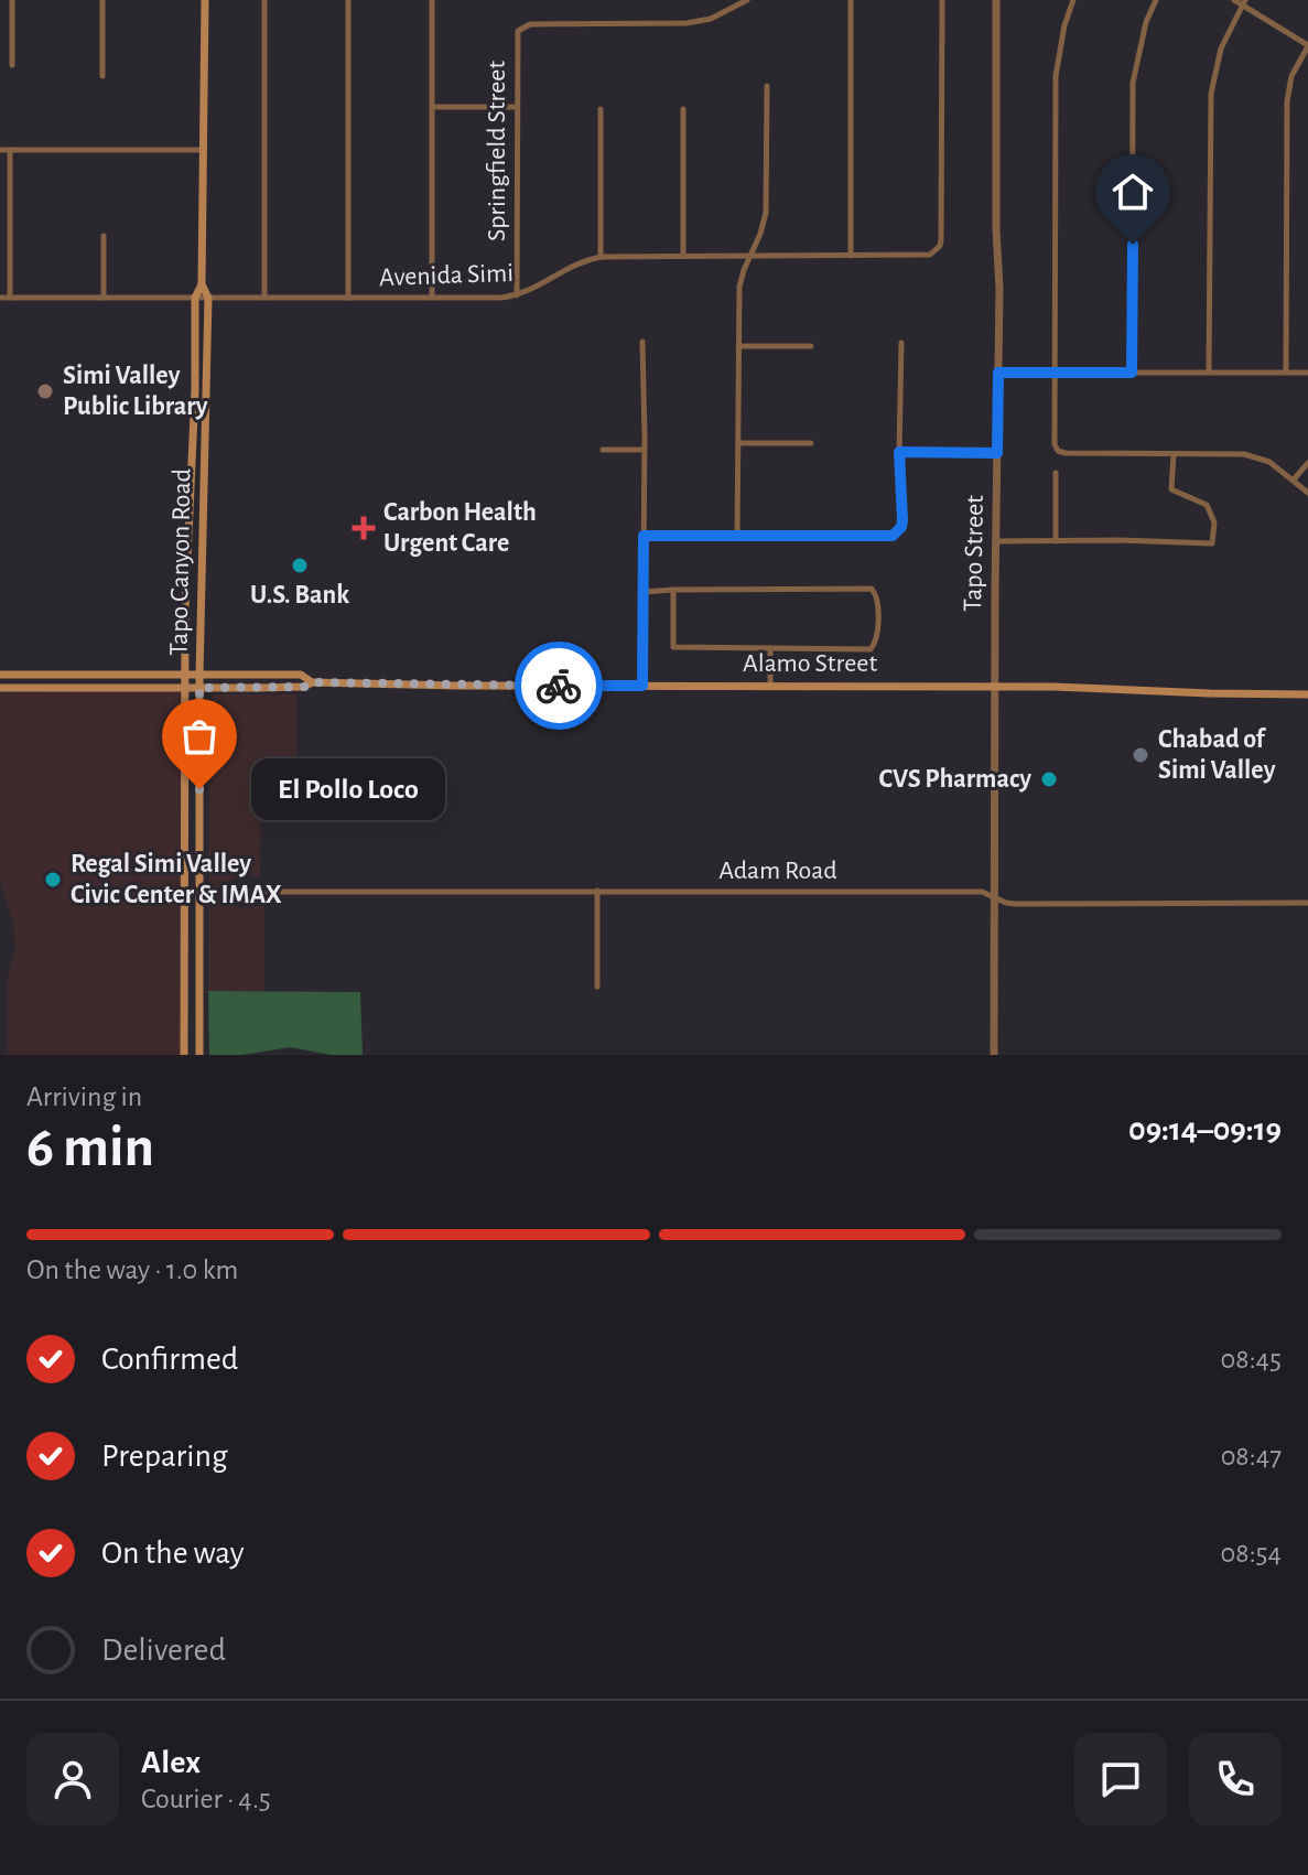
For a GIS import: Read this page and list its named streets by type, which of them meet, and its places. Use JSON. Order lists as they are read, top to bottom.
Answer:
{
  "streets": {
    "main road": ["Tapo Canyon Road", "Alamo Street"],
    "street": [
      "Springfield Street",
      "Avenida Simi",
      "Tapo Street",
      "Adam Road"
    ]
  },
  "crossings": [
    ["Springfield Street", "Avenida Simi"],
    ["Avenida Simi", "Tapo Canyon Road"],
    ["Tapo Street", "Alamo Street"],
    ["Tapo Street", "Adam Road"],
    ["Tapo Canyon Road", "Alamo Street"]
  ],
  "places": {
    "other": [
      "Simi Valley Public Library",
      "U.S. Bank",
      "Chabad of Simi Valley",
      "CVS Pharmacy",
      "El Pollo Loco",
      "Regal Simi Valley Civic Center & IMAX"
    ],
    "health": ["Carbon Health Urgent Care"]
  },
  "page": {
    "bubble": "El Pollo Loco",
    "heading": ["6 min", "Arriving in", "09:14–09:19"],
    "panel": ["Alex", "Courier · 4.5"],
    "bar": "On the way · 1.0 km",
    "list": [
      ["Confirmed", "08:45"],
      ["Preparing", "08:47"],
      ["On the way", "08:54"],
      "Delivered"
    ]
  }
}
